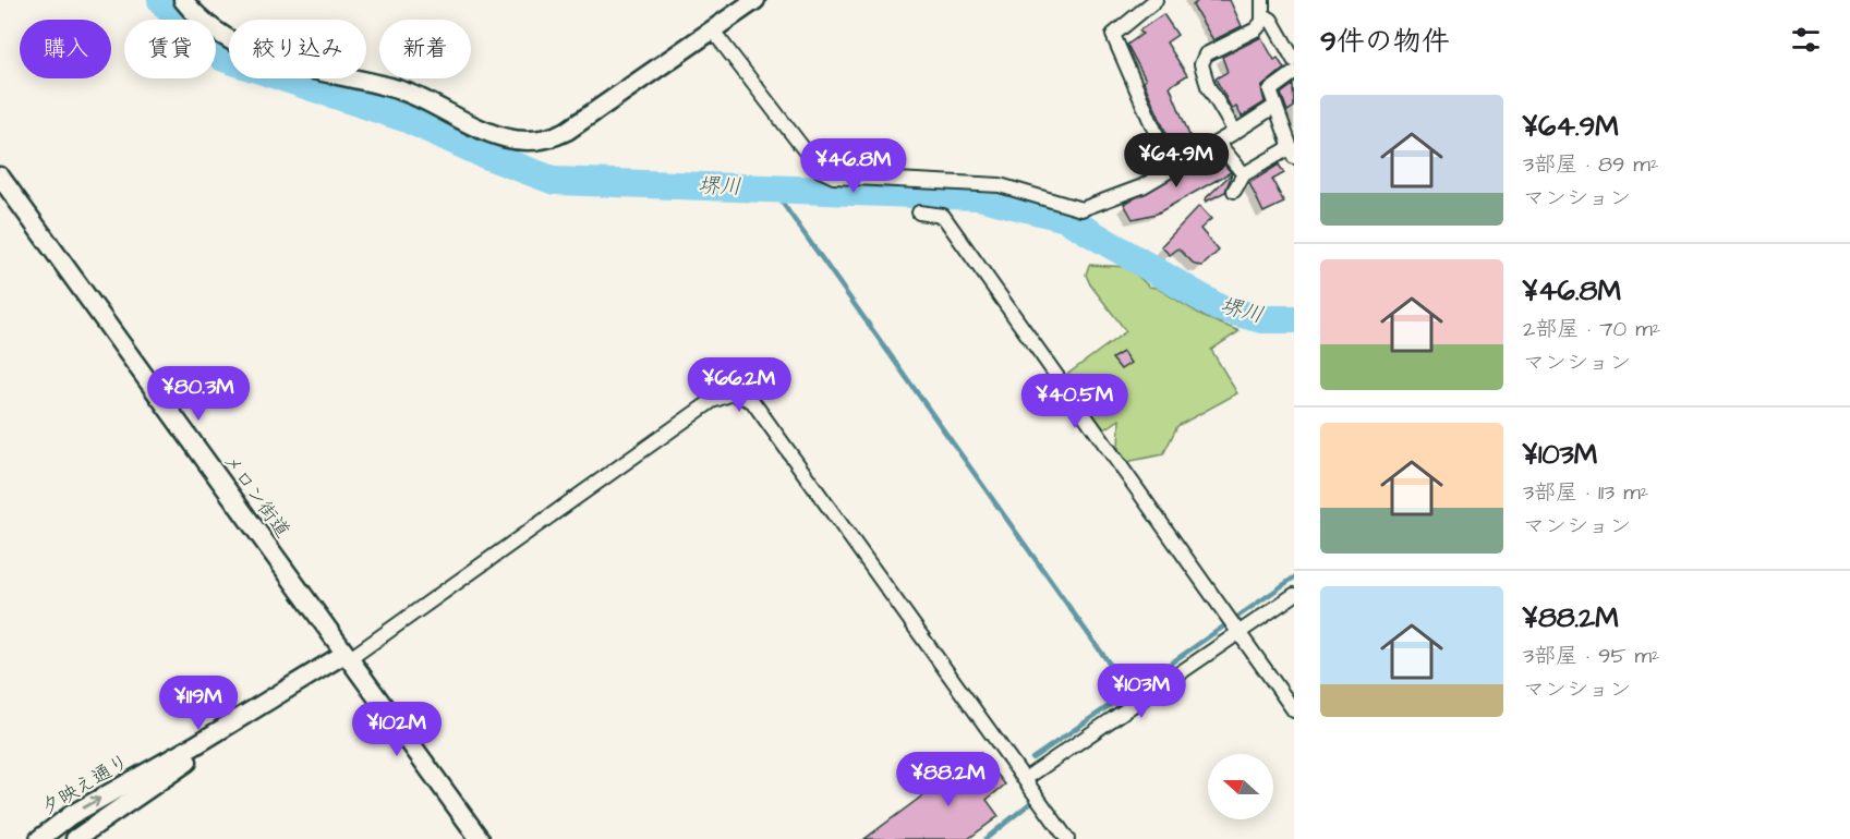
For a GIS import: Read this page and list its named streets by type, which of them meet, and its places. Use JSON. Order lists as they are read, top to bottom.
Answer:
{
  "streets": {
    "street": ["メロン街道", "夕映え通り"]
  },
  "crossings": [
    ["メロン街道", "夕映え通り"]
  ],
  "water": ["堺川"],
  "north": "left",
  "page": {
    "heading": "9件の物件",
    "chip": [
      "購入",
      "賃貸",
      "絞り込み",
      "新着"
    ],
    "list": [
      {
        "name": "¥64.9M",
        "note": "3部屋 · 89 m² · マンション"
      },
      {
        "name": "¥46.8M",
        "note": "2部屋 · 70 m² · マンション"
      },
      {
        "name": "¥103M",
        "note": "3部屋 · 113 m² · マンション"
      },
      {
        "name": "¥88.2M",
        "note": "3部屋 · 95 m² · マンション"
      }
    ],
    "price": [
      "¥64.9M",
      "¥46.8M",
      "¥66.2M",
      "¥80.3M",
      "¥40.5M",
      "¥103M",
      "¥119M",
      "¥102M",
      "¥88.2M"
    ]
  }
}
